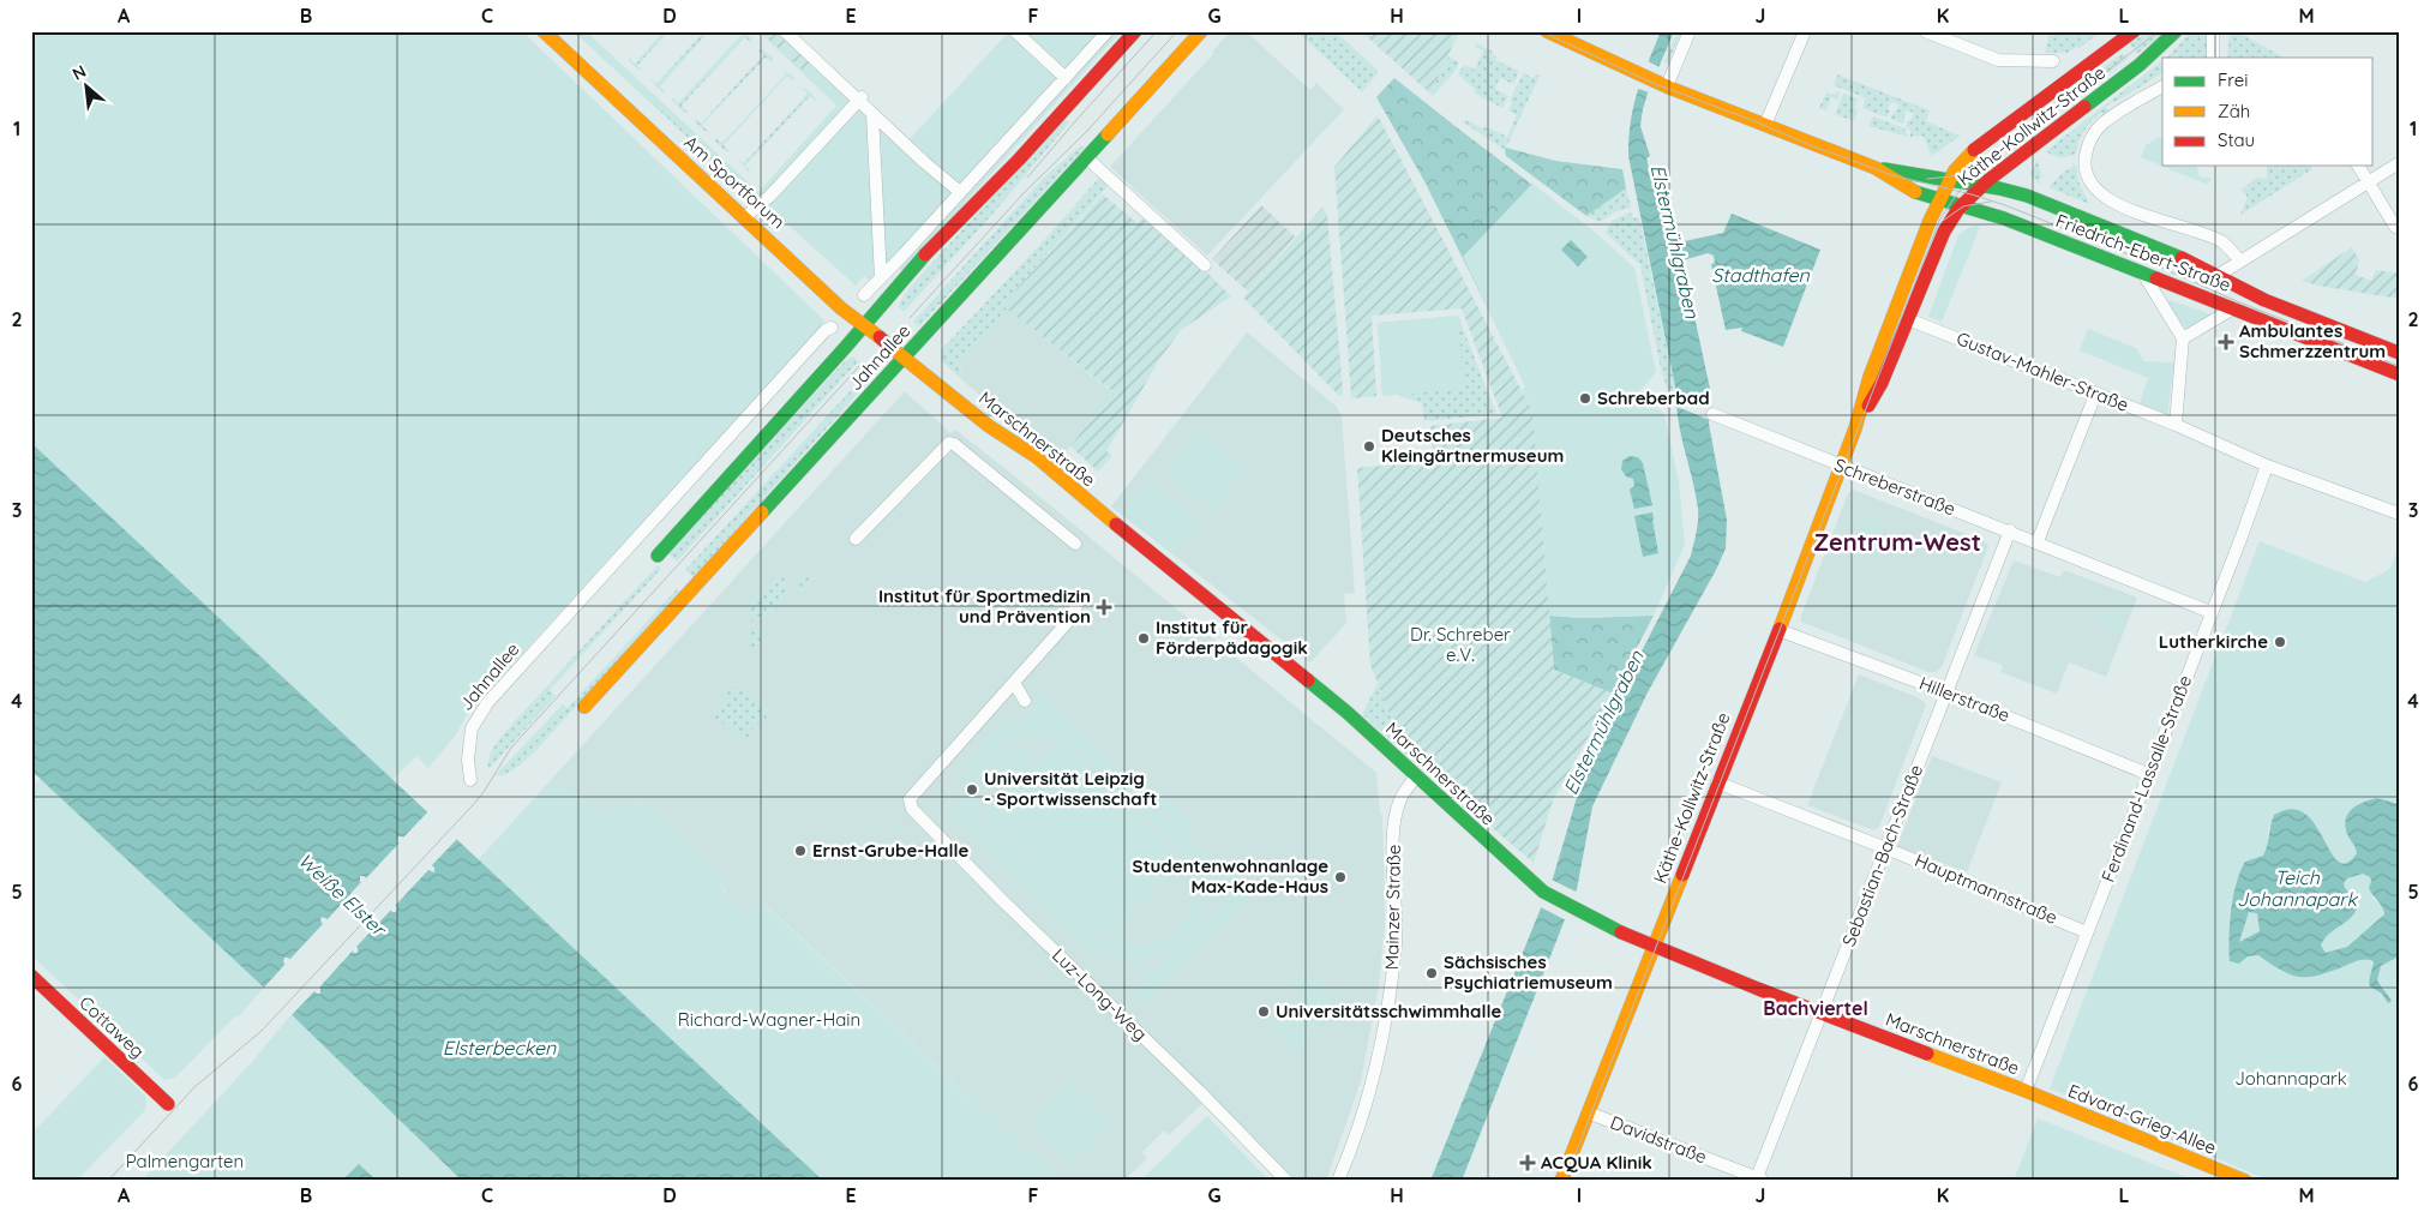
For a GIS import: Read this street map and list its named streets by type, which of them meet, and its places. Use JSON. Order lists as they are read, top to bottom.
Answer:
{
  "streets": {
    "main road": [
      "Käthe-Kollwitz-Straße",
      "Am Sportforum",
      "Friedrich-Ebert-Straße",
      "Jahnallee",
      "Marschnerstraße",
      "Cottaweg",
      "Edvard-Grieg-Allee"
    ],
    "street": [
      "Gustav-Mahler-Straße",
      "Schreberstraße",
      "Hillerstraße",
      "Ferdinand-Lassalle-Straße",
      "Sebastian-Bach-Straße",
      "Hauptmannstraße",
      "Mainzer Straße",
      "Luz-Long-Weg",
      "Davidstraße"
    ]
  },
  "crossings": [
    ["Käthe-Kollwitz-Straße", "Friedrich-Ebert-Straße"],
    ["Käthe-Kollwitz-Straße", "Gustav-Mahler-Straße"],
    ["Käthe-Kollwitz-Straße", "Marschnerstraße"],
    ["Käthe-Kollwitz-Straße", "Schreberstraße"],
    ["Käthe-Kollwitz-Straße", "Hillerstraße"],
    ["Käthe-Kollwitz-Straße", "Hauptmannstraße"],
    ["Käthe-Kollwitz-Straße", "Davidstraße"],
    ["Am Sportforum", "Jahnallee"],
    ["Am Sportforum", "Marschnerstraße"],
    ["Jahnallee", "Marschnerstraße"],
    ["Gustav-Mahler-Straße", "Ferdinand-Lassalle-Straße"],
    ["Marschnerstraße", "Ferdinand-Lassalle-Straße"],
    ["Marschnerstraße", "Sebastian-Bach-Straße"],
    ["Marschnerstraße", "Mainzer Straße"],
    ["Marschnerstraße", "Edvard-Grieg-Allee"],
    ["Schreberstraße", "Ferdinand-Lassalle-Straße"],
    ["Schreberstraße", "Sebastian-Bach-Straße"],
    ["Hillerstraße", "Ferdinand-Lassalle-Straße"],
    ["Hillerstraße", "Sebastian-Bach-Straße"],
    ["Ferdinand-Lassalle-Straße", "Hauptmannstraße"],
    ["Ferdinand-Lassalle-Straße", "Edvard-Grieg-Allee"],
    ["Sebastian-Bach-Straße", "Hauptmannstraße"],
    ["Sebastian-Bach-Straße", "Davidstraße"]
  ],
  "districts": ["Zentrum-West", "Bachviertel"],
  "water": [
    "Elstermühlgraben",
    "Stadthafen",
    "Teich Johannapark",
    "Weiße Elster",
    "Elsterbecken"
  ],
  "parks": [
    "Dr. Schreber e.V.",
    "Richard-Wagner-Hain",
    "Johannapark",
    "Palmengarten"
  ],
  "places": {
    "health": ["Ambulantes Schmerzzentrum", "Institut für Sportmedizin und Prävention", "ACQUA Klinik"],
    "other": [
      "Schreberbad",
      "Deutsches Kleingärtnermuseum",
      "Institut für Förderpädagogik",
      "Lutherkirche",
      "Universität Leipzig - Sportwissenschaft",
      "Ernst-Grube-Halle",
      "Studentenwohnanlage Max-Kade-Haus",
      "Sächsisches Psychiatriemuseum",
      "Universitätsschwimmhalle"
    ]
  },
  "legend": ["Frei", "Zäh", "Stau"],
  "north": "top left",
  "grid": {
    "columns": [
      "A",
      "B",
      "C",
      "D",
      "E",
      "F",
      "G",
      "H",
      "I",
      "J",
      "K",
      "L",
      "M"
    ],
    "rows": [
      "1",
      "2",
      "3",
      "4",
      "5",
      "6"
    ]
  }
}
